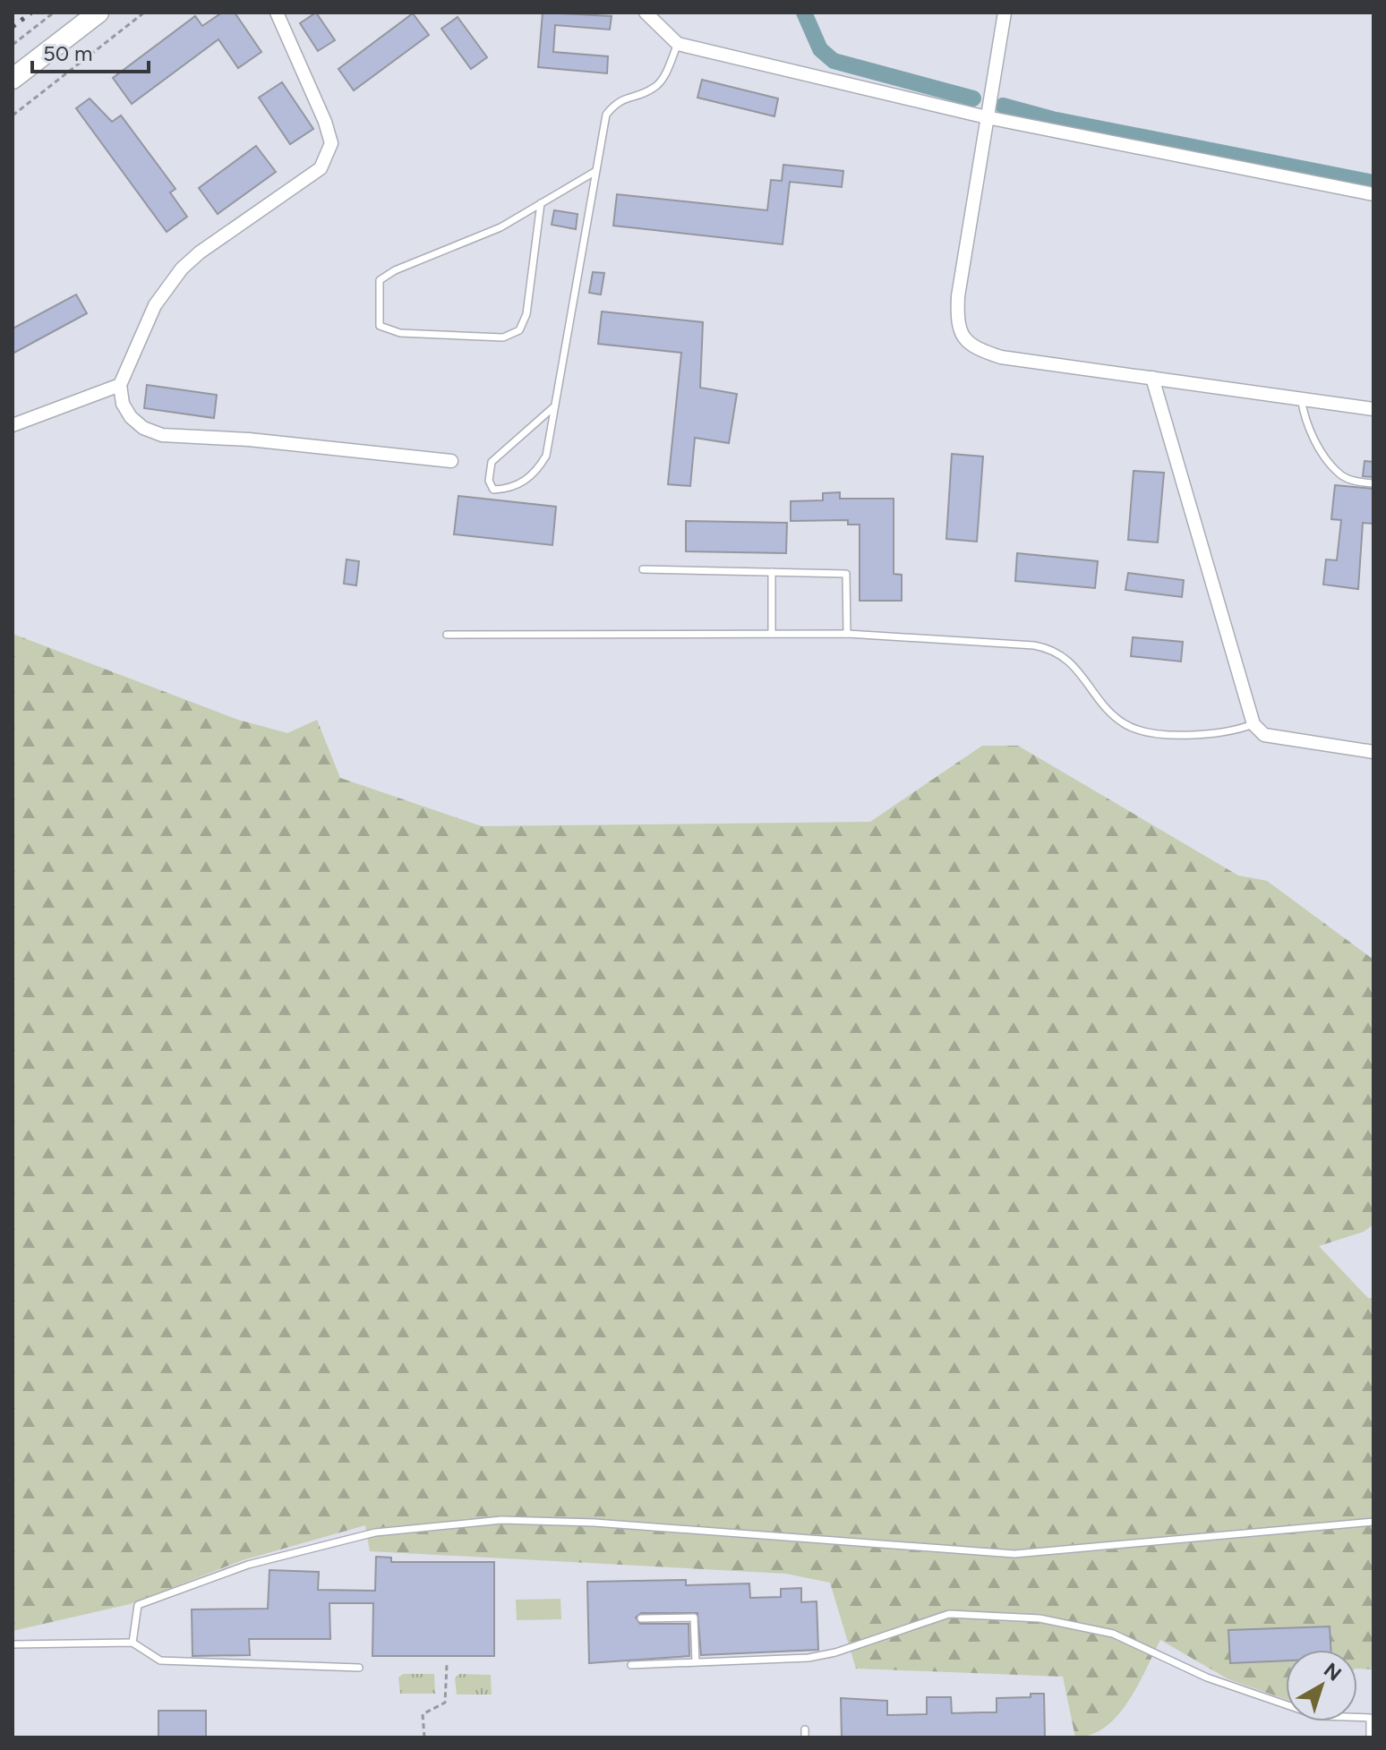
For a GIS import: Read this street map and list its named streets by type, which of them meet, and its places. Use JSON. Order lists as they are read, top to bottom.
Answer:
{
  "scale_bar": "50 m",
  "north": "top right"
}
